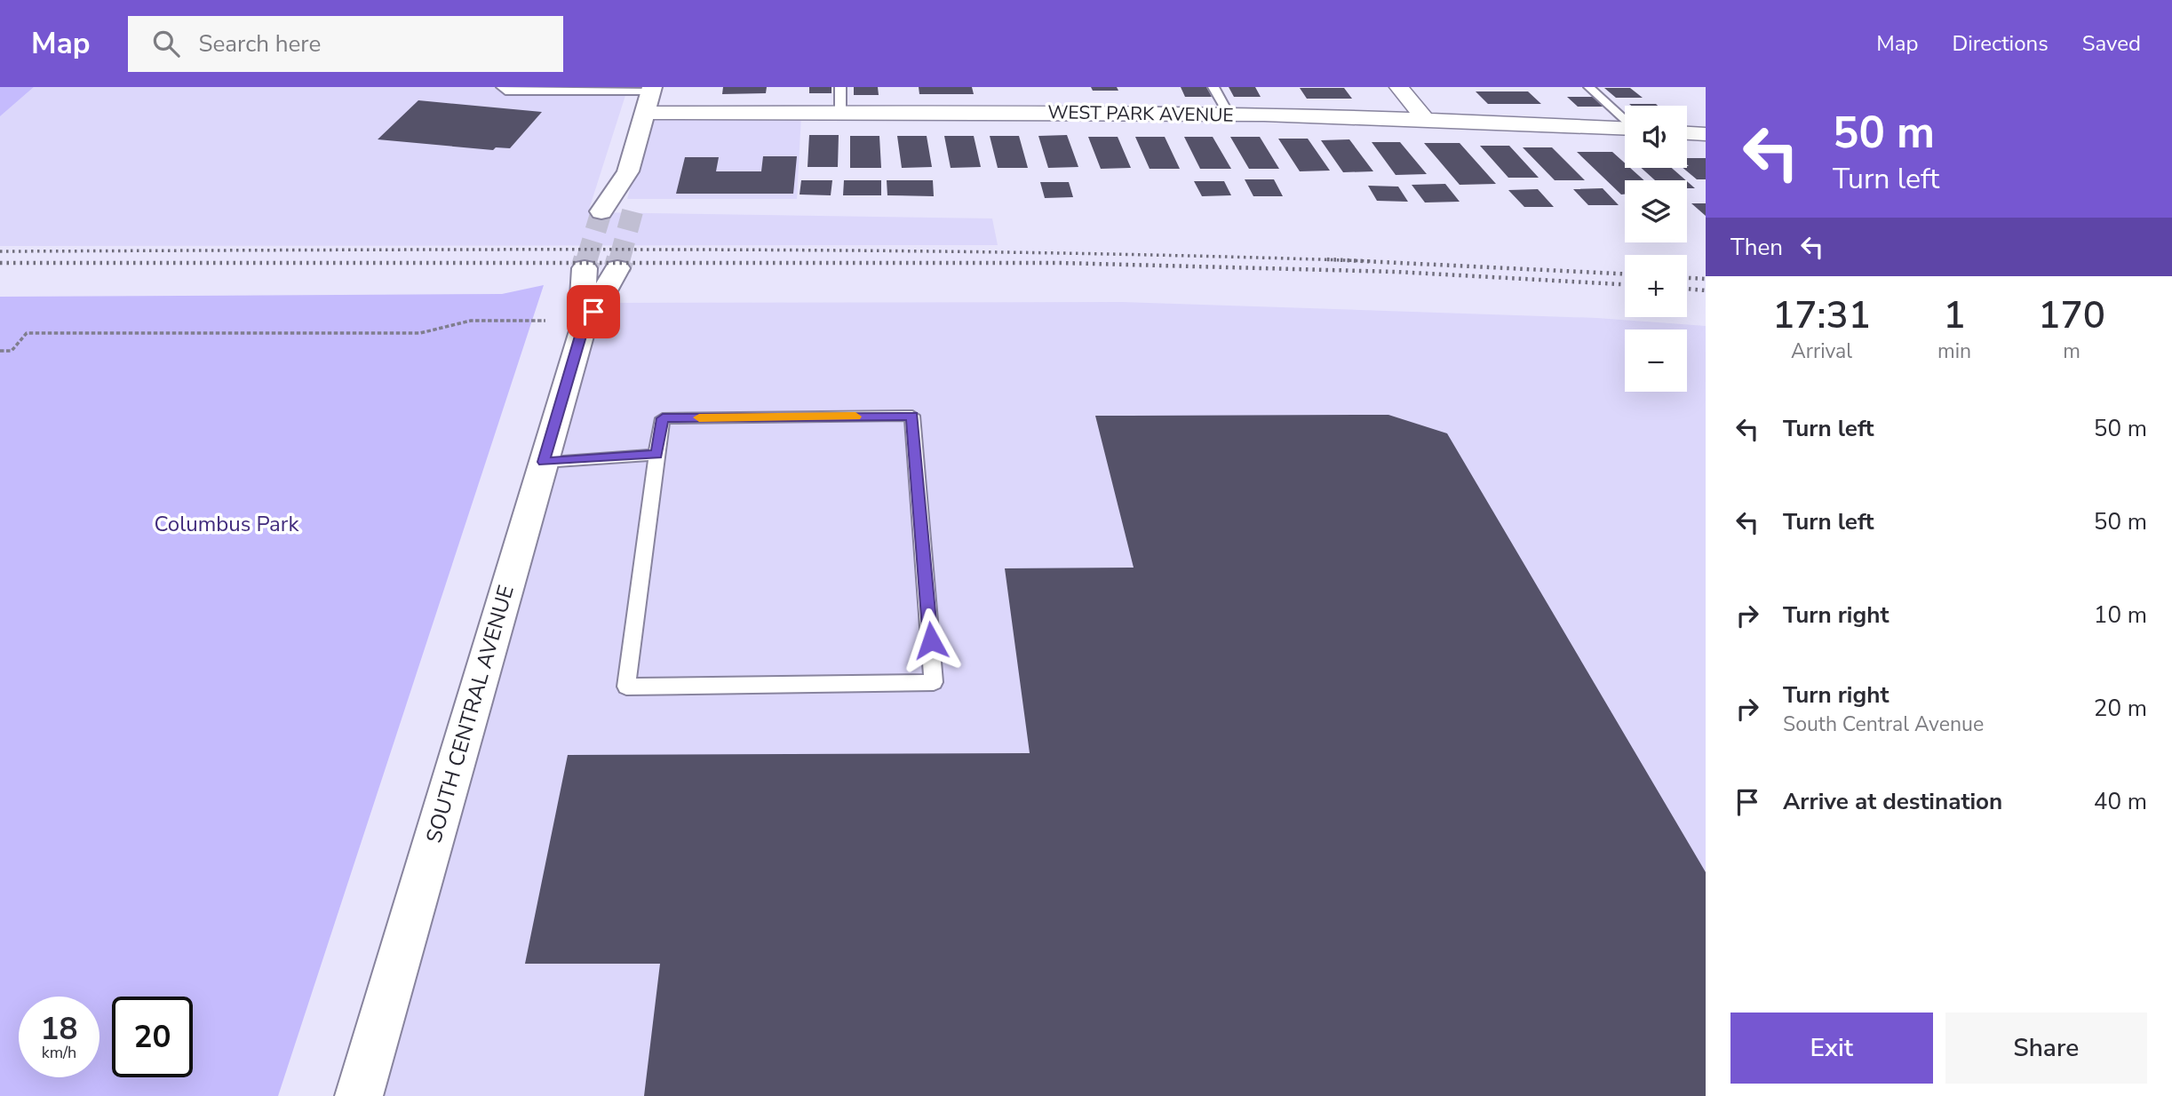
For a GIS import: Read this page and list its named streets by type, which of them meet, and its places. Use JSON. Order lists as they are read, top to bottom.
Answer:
{
  "streets": {
    "main road": ["SOUTH CENTRAL AVENUE"],
    "street": ["WEST PARK AVENUE"]
  },
  "parks": ["Columbus Park"],
  "page": {
    "header": "Map",
    "search": "Search here",
    "nav": ["Map", "Directions", "Saved"],
    "turn": ["50 m", "Turn left"],
    "map_buttons": ["+", "−"],
    "then": "Then",
    "eta": [
      "17:31",
      "Arrival",
      "1",
      "min",
      "170",
      "m"
    ],
    "list": [
      {
        "name": "Turn left",
        "value": "50 m"
      },
      {
        "name": "Turn left",
        "value": "50 m"
      },
      {
        "name": "Turn right",
        "value": "10 m"
      },
      {
        "name": "Turn right",
        "note": "South Central Avenue",
        "value": "20 m"
      },
      {
        "name": "Arrive at destination",
        "value": "40 m"
      }
    ],
    "speed": "18 km/h",
    "limit": "20",
    "buttons": ["Exit", "Share"]
  }
}
